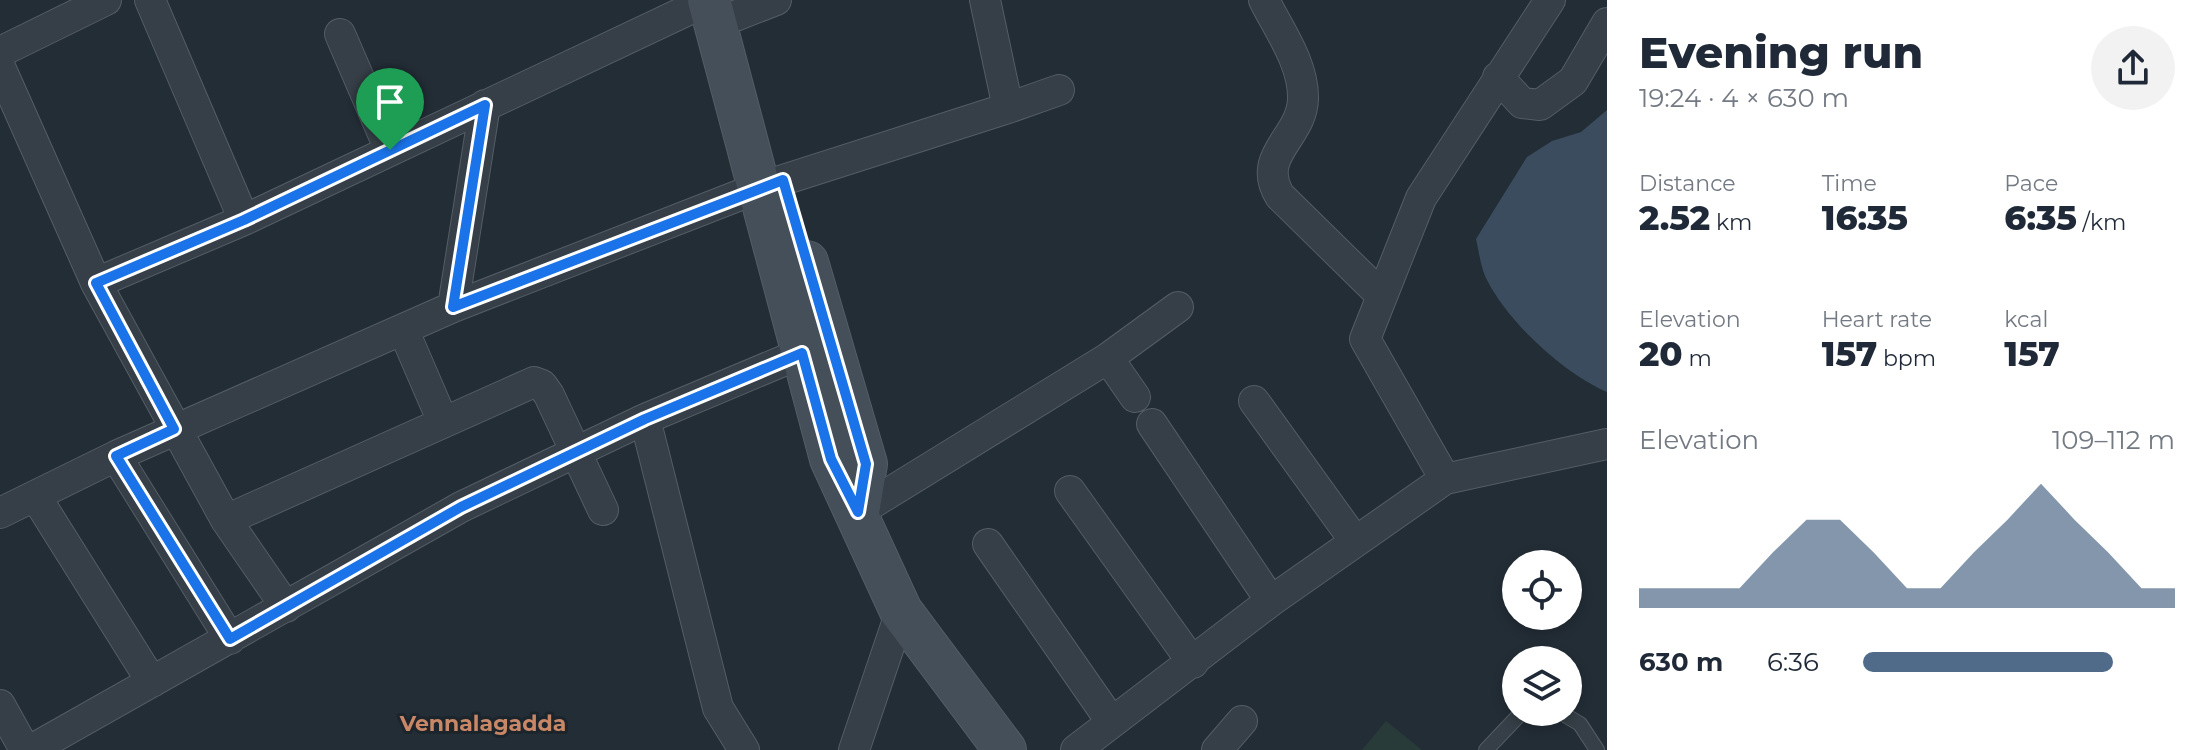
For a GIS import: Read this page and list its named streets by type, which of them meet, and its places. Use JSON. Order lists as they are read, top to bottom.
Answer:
{
  "districts": ["Vennalagadda"],
  "page": {
    "heading": ["Evening run", "19:24 · 4 × 630 m"],
    "stats": [
      ["Distance", "2.52 km"],
      ["Time", "16:35"],
      ["Pace", "6:35 /km"],
      ["Elevation", "20 m"],
      ["Heart rate", "157 bpm"],
      ["kcal", "157"]
    ],
    "chart": ["Elevation", "109–112 m"],
    "list": [
      {
        "name": "630 m",
        "note": "6:36"
      }
    ]
  }
}
